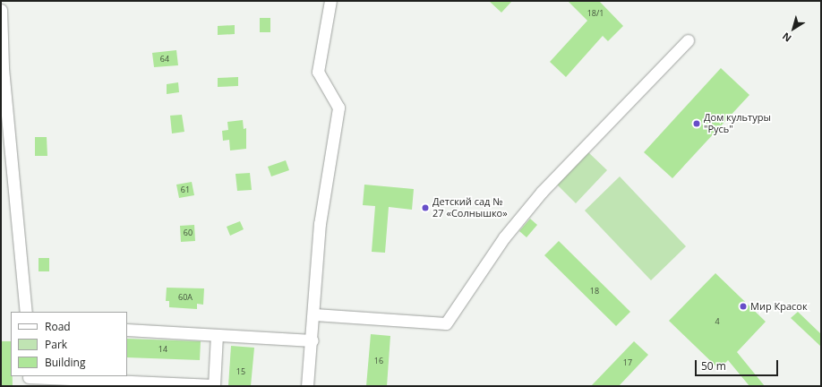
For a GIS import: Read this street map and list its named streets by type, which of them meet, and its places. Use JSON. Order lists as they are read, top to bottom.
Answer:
{
  "places": ["Дом культуры \"Русь\"", "Детский сад № 27 «Солнышко»", "Мир Красок"],
  "house_numbers": [
    "18/1",
    "64",
    "61",
    "60",
    "18",
    "60А",
    "4",
    "14",
    "16",
    "17",
    "15"
  ],
  "legend": ["Road", "Park", "Building"],
  "scale_bar": "50 m",
  "north": "bottom left"
}
